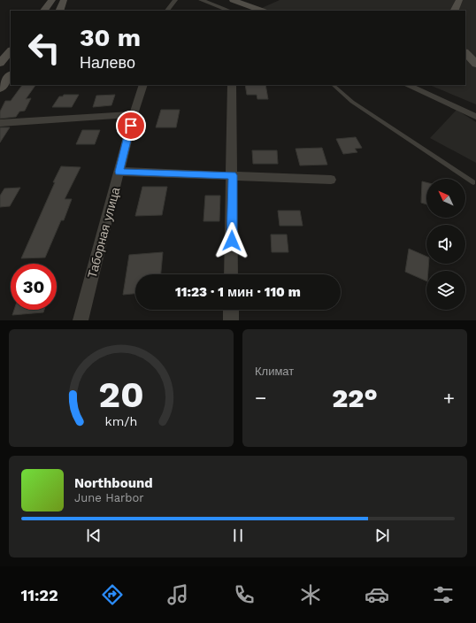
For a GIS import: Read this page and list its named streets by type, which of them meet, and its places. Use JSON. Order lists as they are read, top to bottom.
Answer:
{
  "streets": {
    "street": ["Таборная улица"]
  },
  "north": "top left",
  "page": {
    "turn": ["30 m", "Налево"],
    "limit": "30",
    "trip": "11:23 · 1 мин · 110 m",
    "tile": "Климат",
    "heat": ["−", "22°", "+"],
    "song": ["Northbound", "June Harbor"],
    "tabs": "11:22",
    "gauge": ["20", "km/h"]
  }
}
